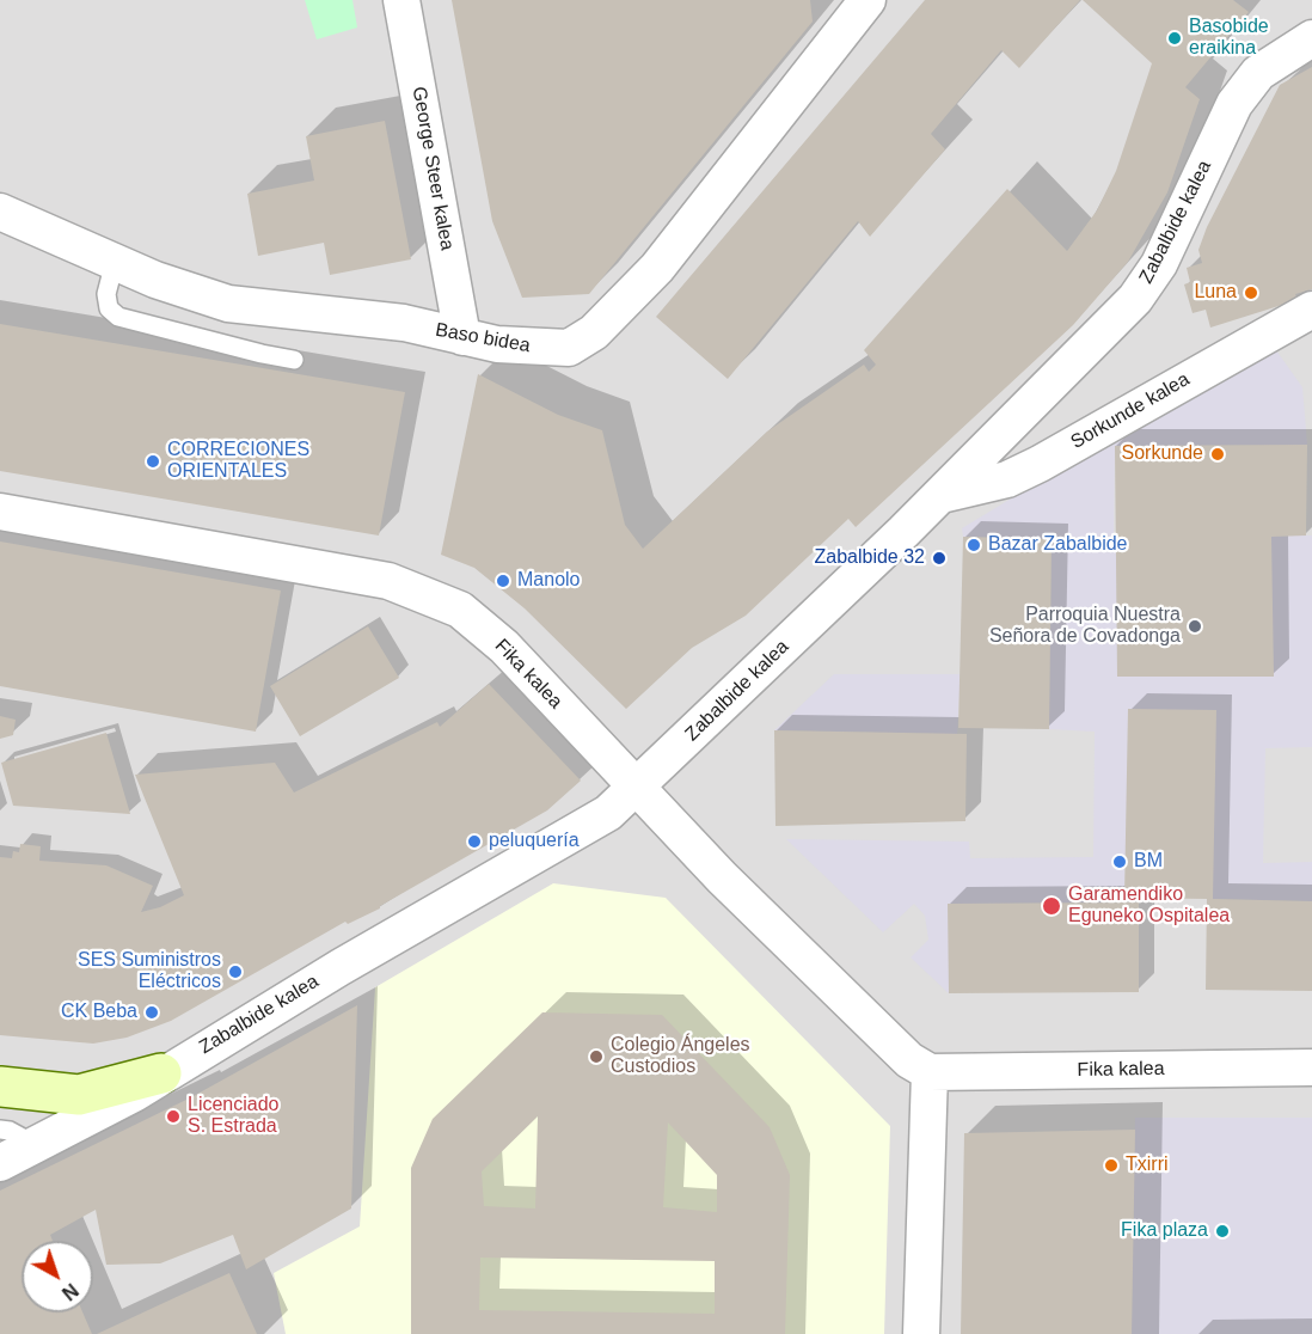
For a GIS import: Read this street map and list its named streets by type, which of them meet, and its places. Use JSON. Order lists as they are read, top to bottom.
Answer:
{
  "streets": {
    "street": [
      "George Steer kalea",
      "Zabalbide kalea",
      "Baso bidea",
      "Sorkunde kalea",
      "Fika kalea"
    ]
  },
  "crossings": [
    ["George Steer kalea", "Baso bidea"],
    ["Zabalbide kalea", "Sorkunde kalea"],
    ["Zabalbide kalea", "Fika kalea"]
  ],
  "places": [
    "Basobide eraikina",
    "Luna",
    "Sorkunde",
    "CORRECIONES ORIENTALES",
    "Bazar Zabalbide",
    "Zabalbide 32",
    "Manolo",
    "Parroquia Nuestra Señora de Covadonga",
    "peluquería",
    "BM",
    "Garamendiko Eguneko Ospitalea",
    "SES Suministros Eléctricos",
    "CK Beba",
    "Colegio Ángeles Custodios",
    "Licenciado S. Estrada",
    "Txirri",
    "Fika plaza"
  ],
  "north": "bottom right"
}
